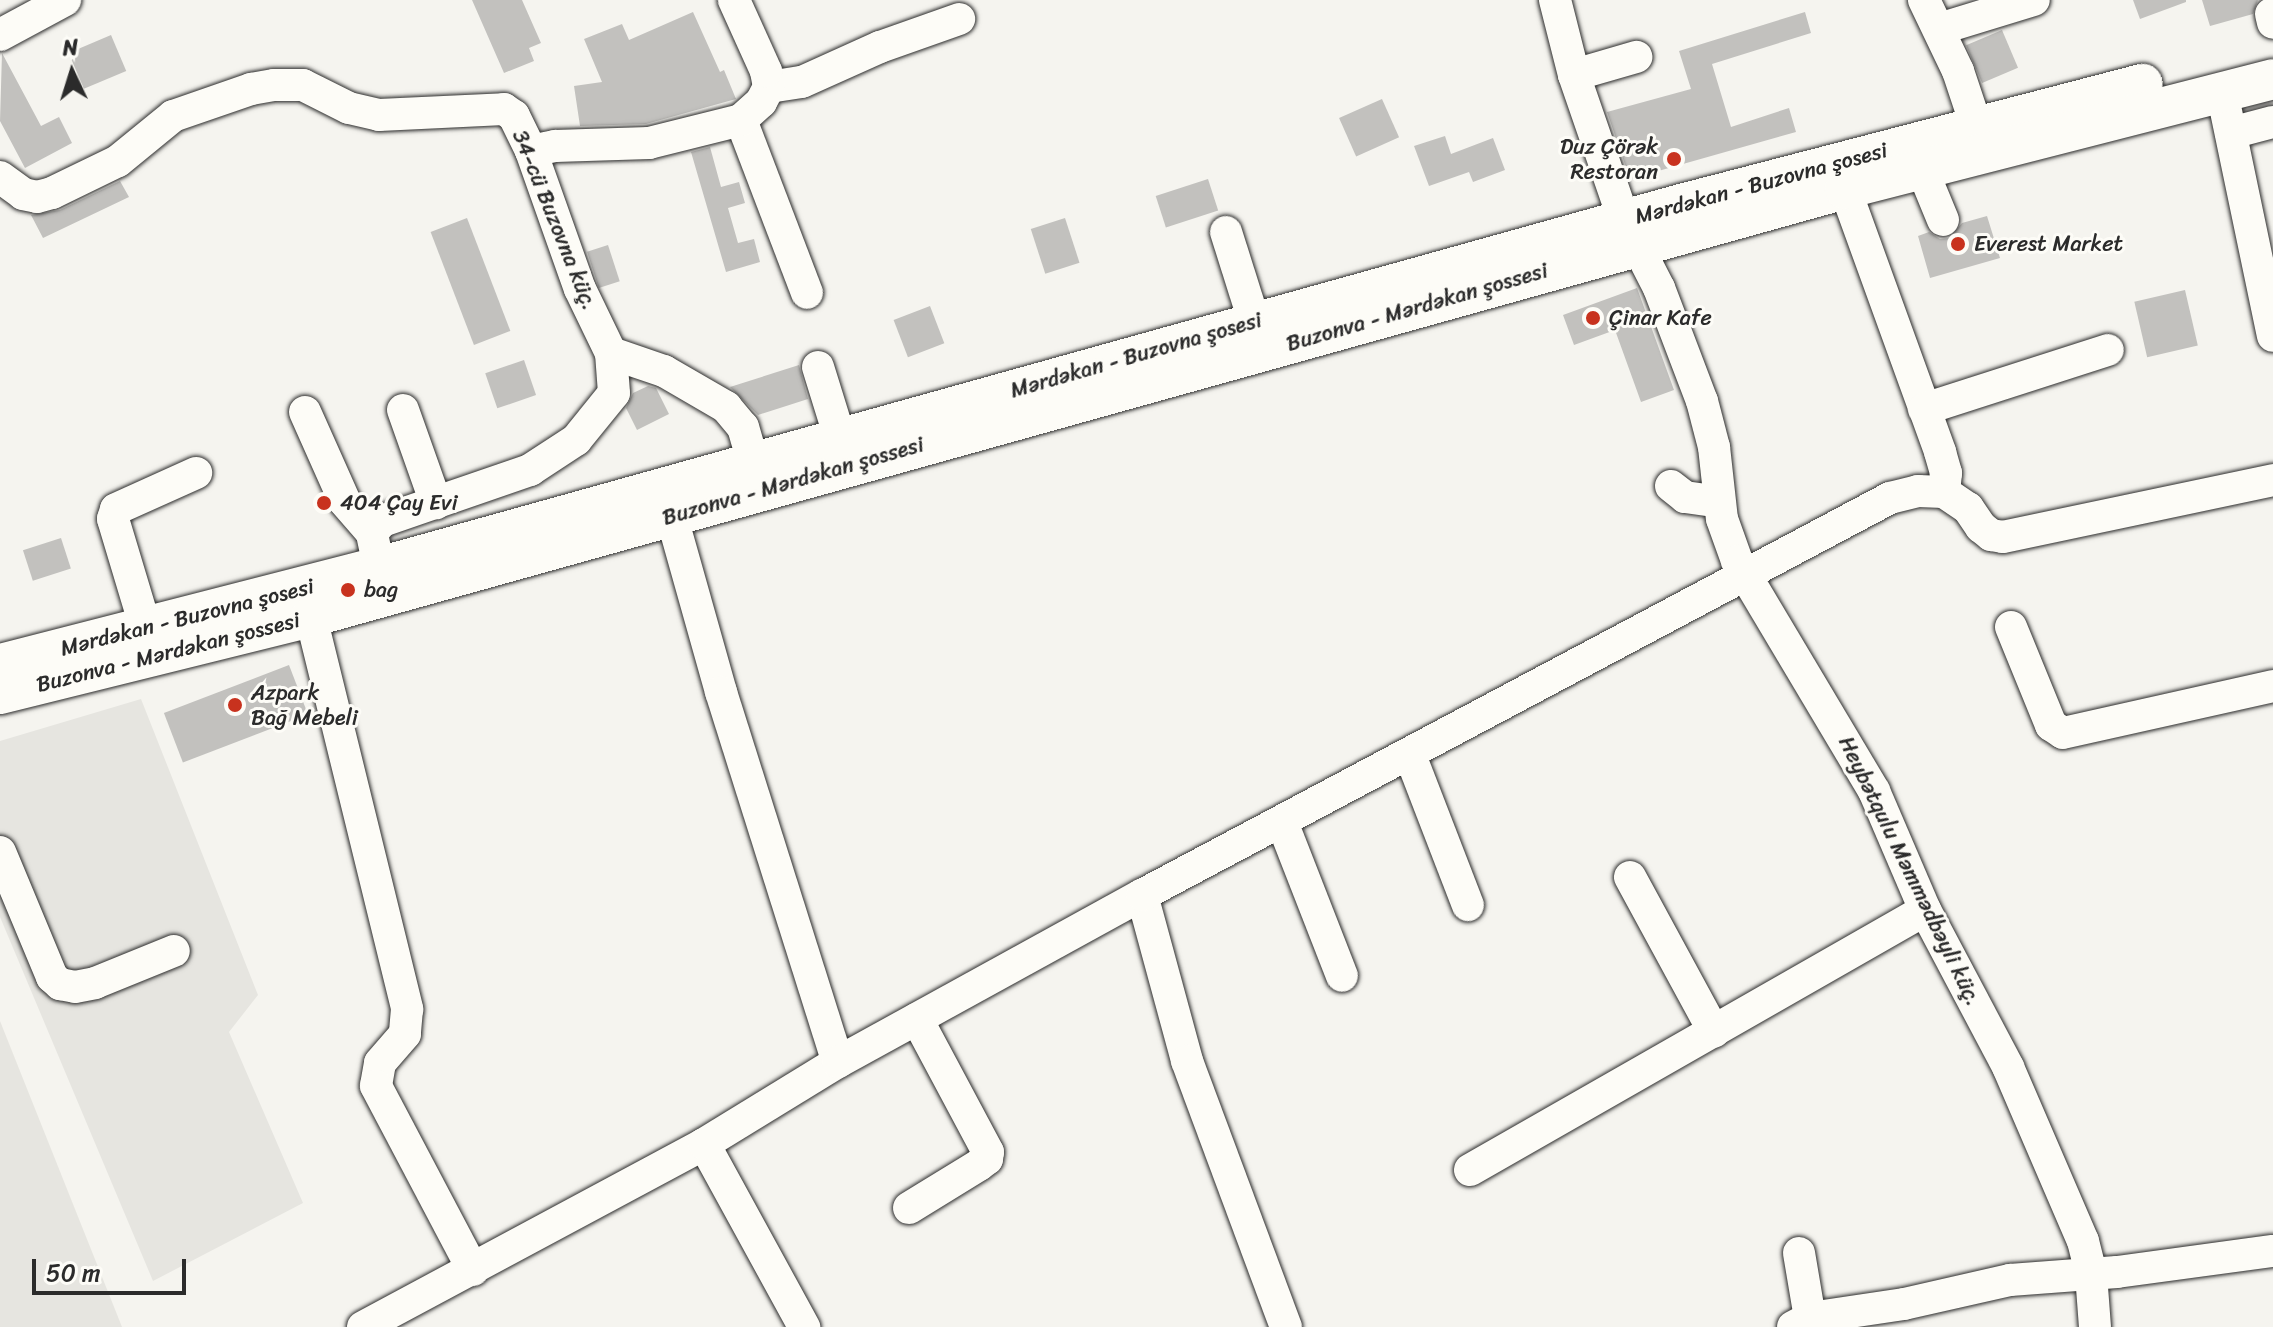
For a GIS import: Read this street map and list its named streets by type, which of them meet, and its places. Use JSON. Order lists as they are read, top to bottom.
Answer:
{
  "streets": {
    "main road": ["Mərdəkan - Buzovna şosesi", "Buzonva - Mərdəkan şossesi"],
    "street": ["34-cü Buzovna küç.", "Heybətqulu Məmmədbəyli küç."]
  },
  "crossings": [
    ["Mərdəkan - Buzovna şosesi", "Buzonva - Mərdəkan şossesi"],
    ["Mərdəkan - Buzovna şosesi", "Heybətqulu Məmmədbəyli küç."],
    ["Buzonva - Mərdəkan şossesi", "Heybətqulu Məmmədbəyli küç."]
  ],
  "places": [
    "Duz Çörək Restoran",
    "Everest Market",
    "Çinar Kafe",
    "404 Çay Evi",
    "bag",
    "Azpark Bağ Mebeli"
  ],
  "scale_bar": "50 m",
  "north": "top"
}
